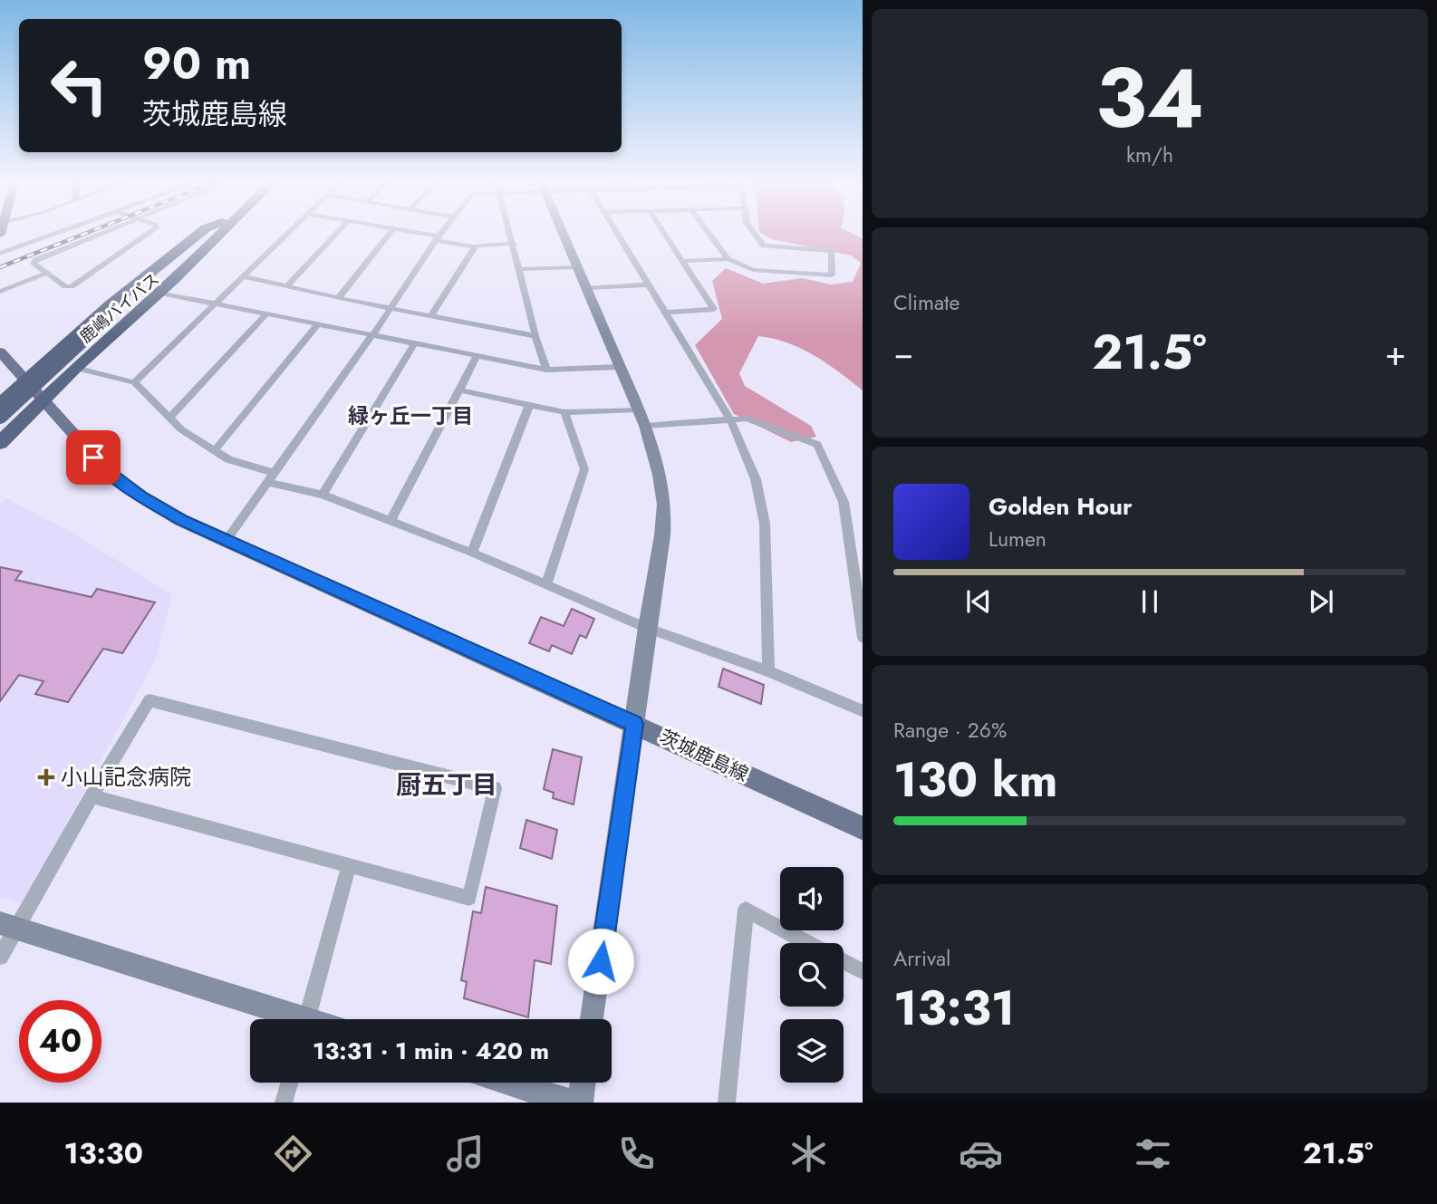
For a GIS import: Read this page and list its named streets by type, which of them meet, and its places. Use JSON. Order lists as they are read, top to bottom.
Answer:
{
  "streets": {
    "highway": ["鹿嶋バイパス"],
    "main road": ["茨城鹿島線"]
  },
  "districts": ["緑ヶ丘一丁目", "厨五丁目"],
  "places": {
    "health": ["小山記念病院"]
  },
  "page": {
    "tile": [
      ["34", "km/h"],
      "Climate",
      ["Range · 26%", "130 km"],
      ["Arrival", "13:31"]
    ],
    "turn": ["90 m", "茨城鹿島線"],
    "heat": ["−", "21.5°", "+"],
    "song": ["Golden Hour", "Lumen"],
    "limit": "40",
    "trip": "13:31 · 1 min · 420 m",
    "tabs": ["13:30", "21.5°"]
  }
}
